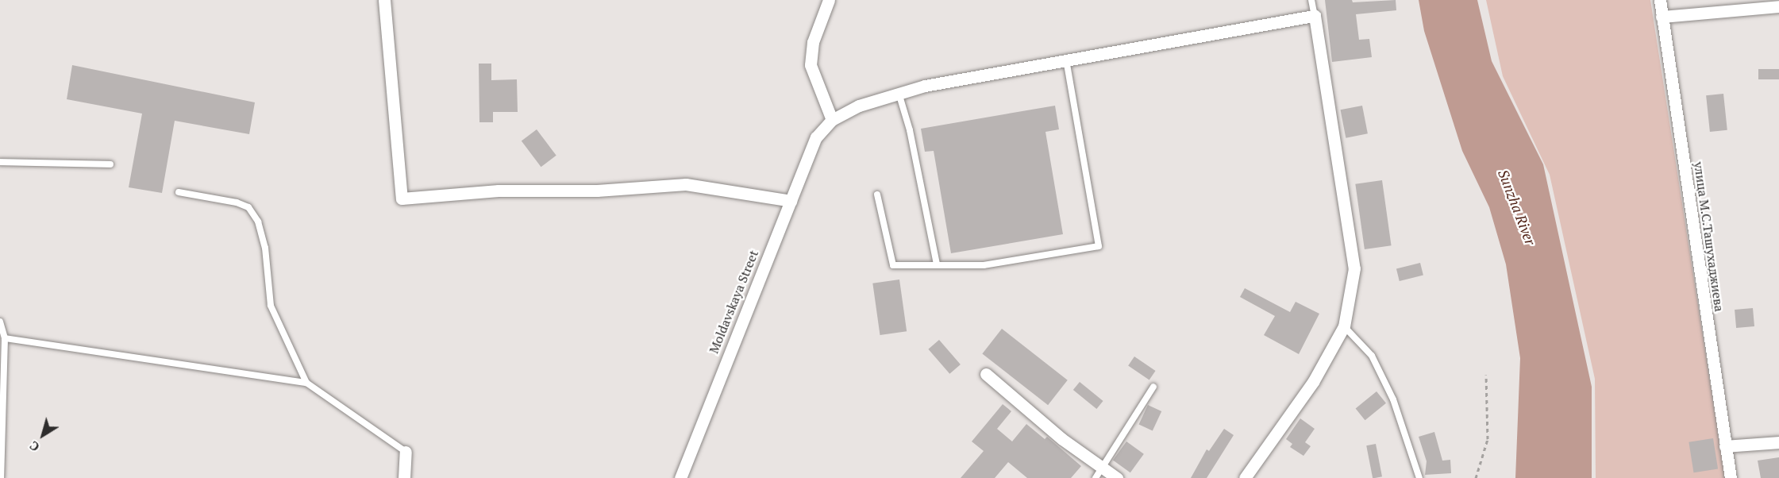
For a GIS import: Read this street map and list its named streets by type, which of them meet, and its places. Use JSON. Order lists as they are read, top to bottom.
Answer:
{
  "streets": {
    "street": ["улица М.С.Ташухаджиева", "Moldavskaya Street"]
  },
  "water": ["Sunzha River"],
  "north": "bottom left"
}
